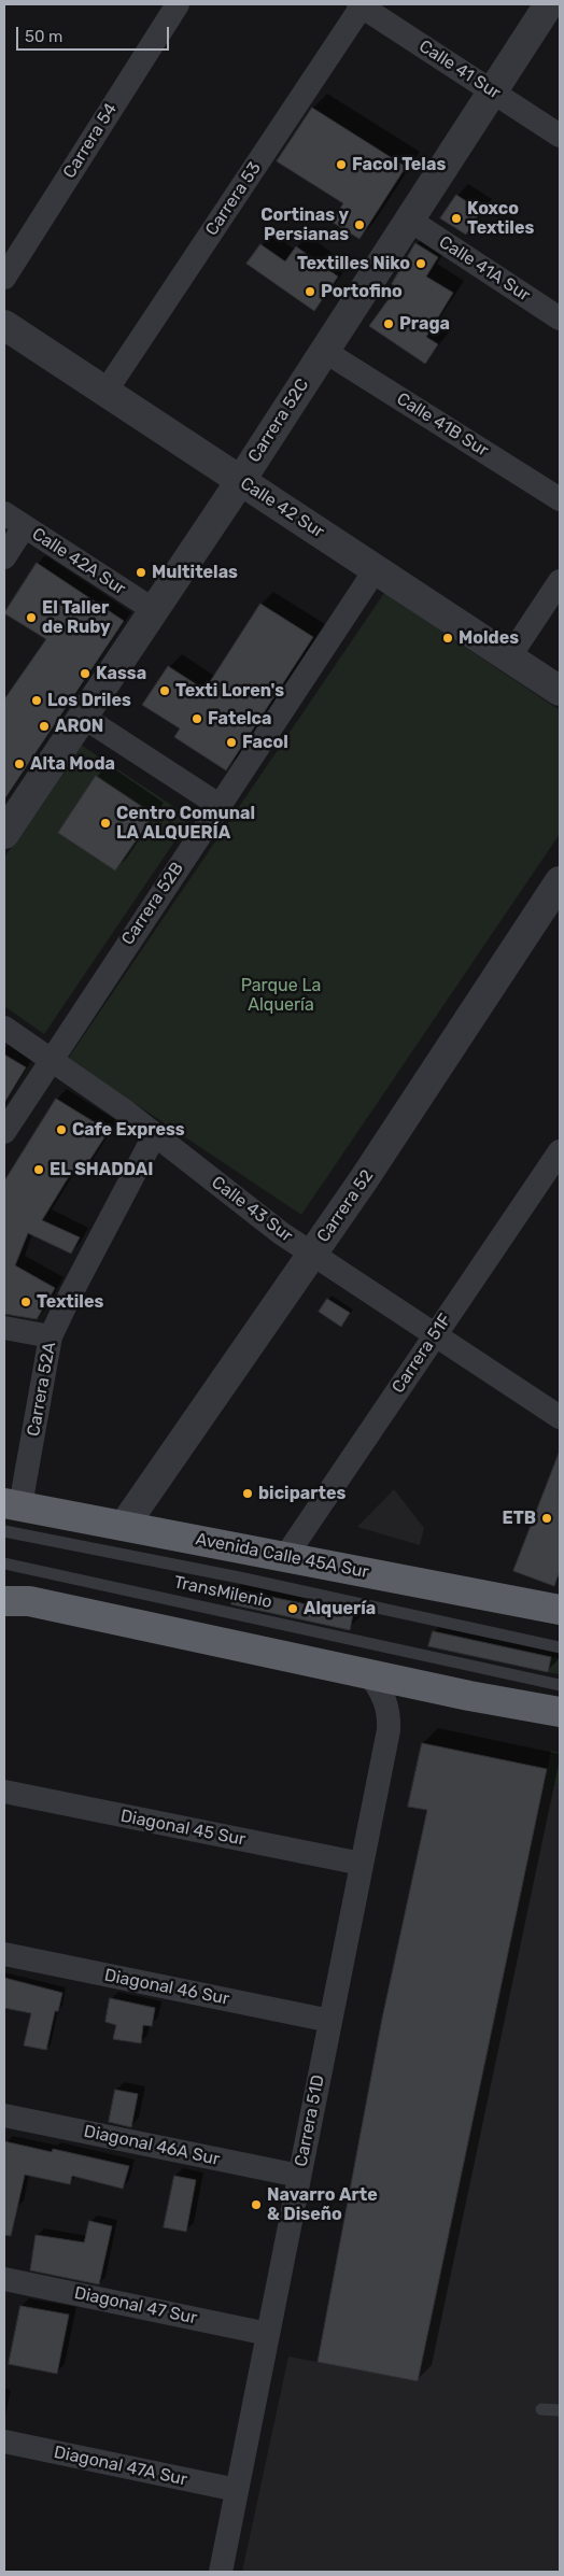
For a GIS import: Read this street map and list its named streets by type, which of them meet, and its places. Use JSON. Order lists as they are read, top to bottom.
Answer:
{
  "streets": {
    "highway": ["Avenida Calle 45A Sur"],
    "street": [
      "Calle 41 Sur",
      "Carrera 54",
      "Carrera 53",
      "Calle 41A Sur",
      "Carrera 52C",
      "Calle 41B Sur",
      "Calle 42 Sur",
      "Calle 42A Sur",
      "Carrera 52B",
      "Carrera 52",
      "Calle 43 Sur",
      "Carrera 51F",
      "Carrera 52A",
      "Diagonal 45 Sur",
      "Diagonal 46 Sur",
      "Carrera 51D",
      "Diagonal 46A Sur",
      "Diagonal 47 Sur",
      "Diagonal 47A Sur"
    ],
    "lane": ["TransMilenio"]
  },
  "crossings": [
    ["Calle 41 Sur", "Carrera 53"],
    ["Calle 41 Sur", "Carrera 52C"],
    ["Carrera 53", "Calle 42 Sur"],
    ["Calle 41A Sur", "Carrera 52C"],
    ["Carrera 52C", "Calle 41B Sur"],
    ["Carrera 52C", "Calle 42 Sur"],
    ["Carrera 52C", "Calle 42A Sur"],
    ["Calle 42 Sur", "Carrera 52B"],
    ["Carrera 52B", "Calle 43 Sur"],
    ["Carrera 52", "Calle 43 Sur"],
    ["Carrera 52", "Avenida Calle 45A Sur"],
    ["Calle 43 Sur", "Carrera 51F"],
    ["Calle 43 Sur", "Carrera 52A"],
    ["Carrera 51F", "Avenida Calle 45A Sur"],
    ["Carrera 52A", "Avenida Calle 45A Sur"],
    ["Diagonal 45 Sur", "Carrera 51D"],
    ["Diagonal 46 Sur", "Carrera 51D"],
    ["Carrera 51D", "Diagonal 46A Sur"],
    ["Carrera 51D", "Diagonal 47 Sur"],
    ["Carrera 51D", "Diagonal 47A Sur"]
  ],
  "parks": ["Parque La Alquería"],
  "places": [
    "Facol Telas",
    "Koxco Textiles",
    "Cortinas y Persianas",
    "Textilles Niko",
    "Portofino",
    "Praga",
    "Multitelas",
    "El Taller de Ruby",
    "Moldes",
    "Kassa",
    "Texti Loren's",
    "Los Driles",
    "Fatelca",
    "ARON",
    "Facol",
    "Alta Moda",
    "Centro Comunal LA ALQUERÍA",
    "Cafe Express",
    "EL SHADDAI",
    "Textiles",
    "bicipartes",
    "ETB",
    "Alquería",
    "Navarro Arte & Diseño"
  ],
  "scale_bar": "50 m"
}
